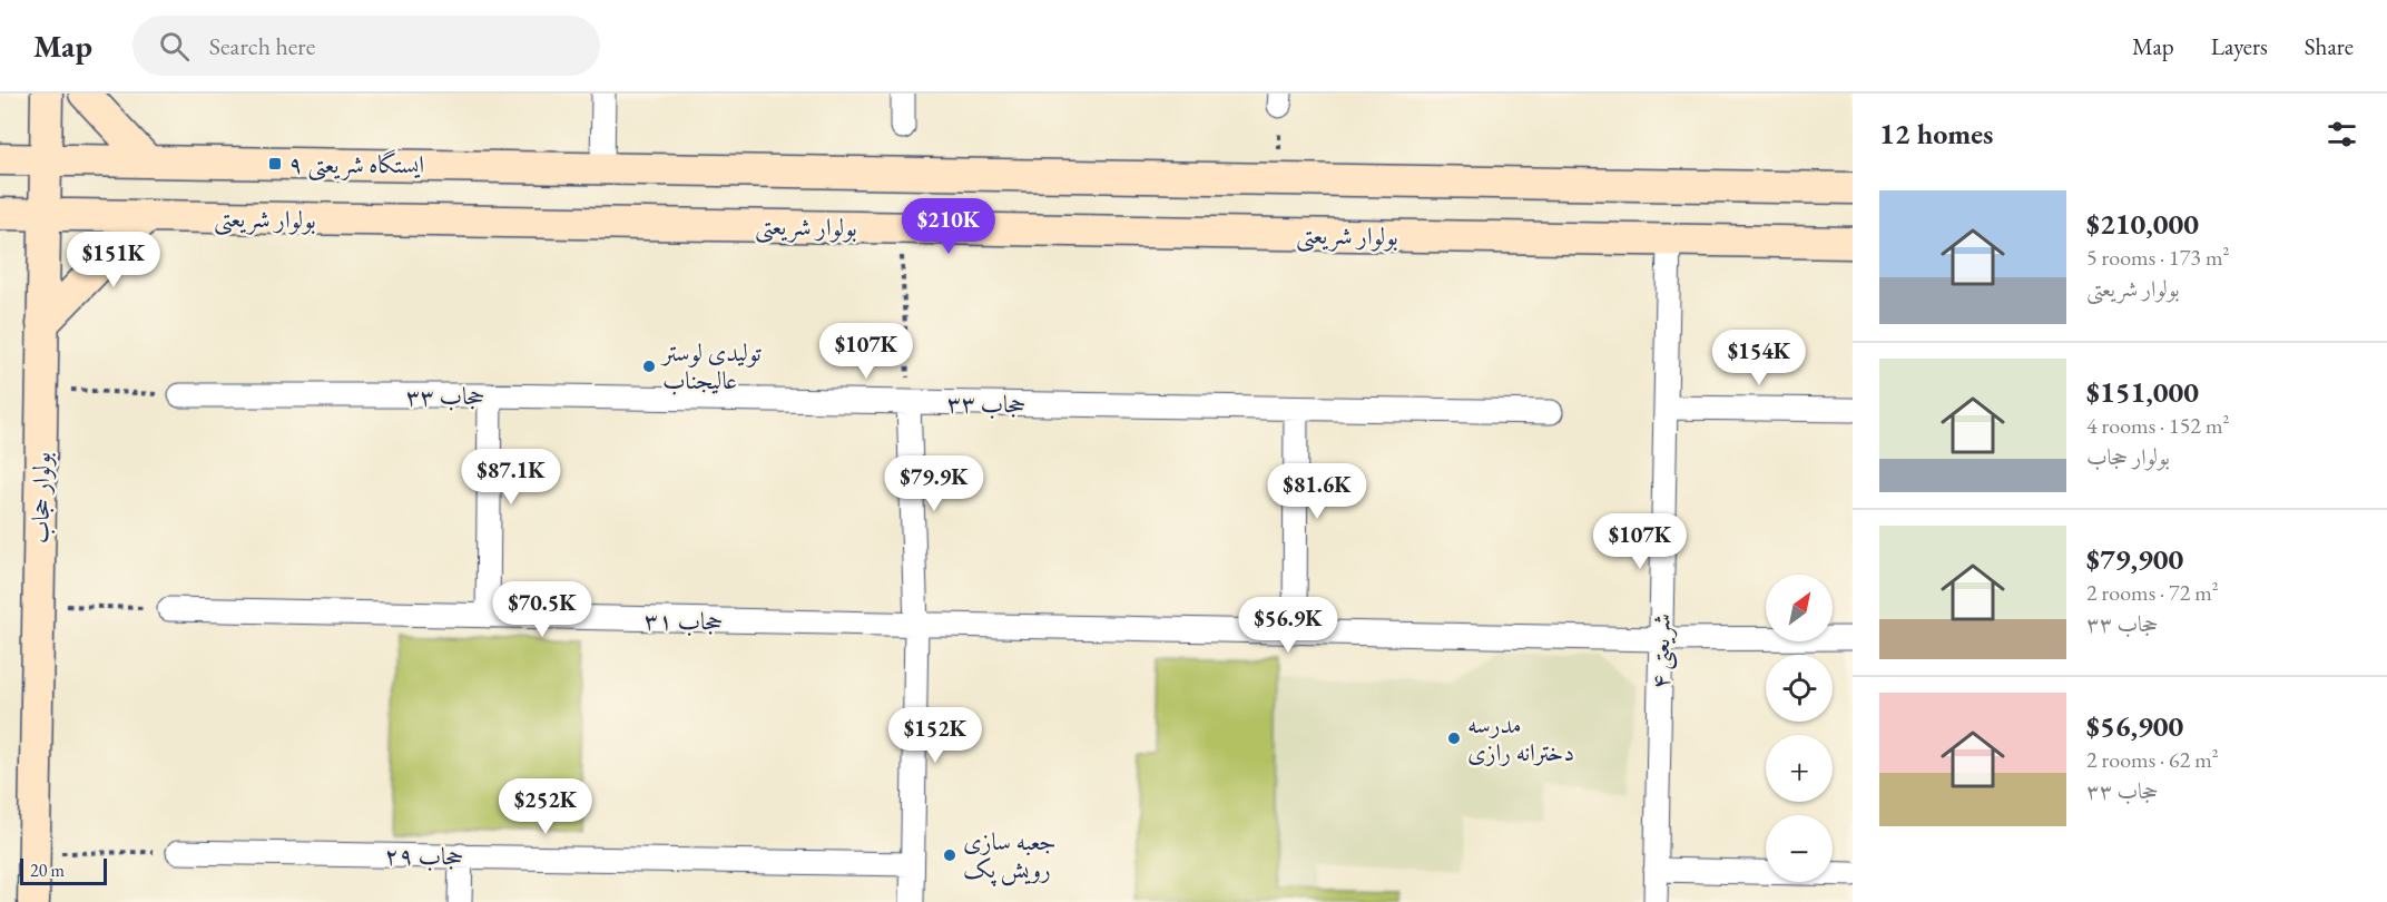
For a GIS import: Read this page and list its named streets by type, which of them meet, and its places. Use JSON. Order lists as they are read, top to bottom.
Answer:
{
  "streets": {
    "main road": ["بولوار شریعتی", "بولوار حجاب"],
    "street": [
      "حجاب ۳۳",
      "حجاب ۳۱",
      "شریعتی ۴",
      "حجاب ۲۹"
    ]
  },
  "crossings": [
    ["بولوار شریعتی", "بولوار حجاب"],
    ["بولوار شریعتی", "شریعتی ۴"],
    ["حجاب ۳۱", "شریعتی ۴"]
  ],
  "places": {
    "transit": ["ایستگاه شریعتی ۹"],
    "other": ["تولیدی لوستر عالیجناب", "مدرسه دخترانه رازی", "جعبه سازی رویش پک"]
  },
  "scale_bar": "20 m",
  "north": "top right",
  "page": {
    "header": "Map",
    "search": "Search here",
    "nav": ["Map", "Layers", "Share"],
    "heading": "12 homes",
    "list": [
      {
        "name": "$210,000",
        "note": "5 rooms · 173 m² · بولوار شریعتی"
      },
      {
        "name": "$151,000",
        "note": "4 rooms · 152 m² · بولوار حجاب"
      },
      {
        "name": "$79,900",
        "note": "2 rooms · 72 m² · حجاب ۳۳"
      },
      {
        "name": "$56,900",
        "note": "2 rooms · 62 m² · حجاب ۳۳"
      }
    ],
    "price": [
      "$210K",
      "$151K",
      "$107K",
      "$154K",
      "$87.1K",
      "$79.9K",
      "$81.6K",
      "$107K",
      "$70.5K",
      "$56.9K",
      "$152K",
      "$252K"
    ],
    "map_buttons": ["+", "−"],
    "scale": "20 m"
  }
}
